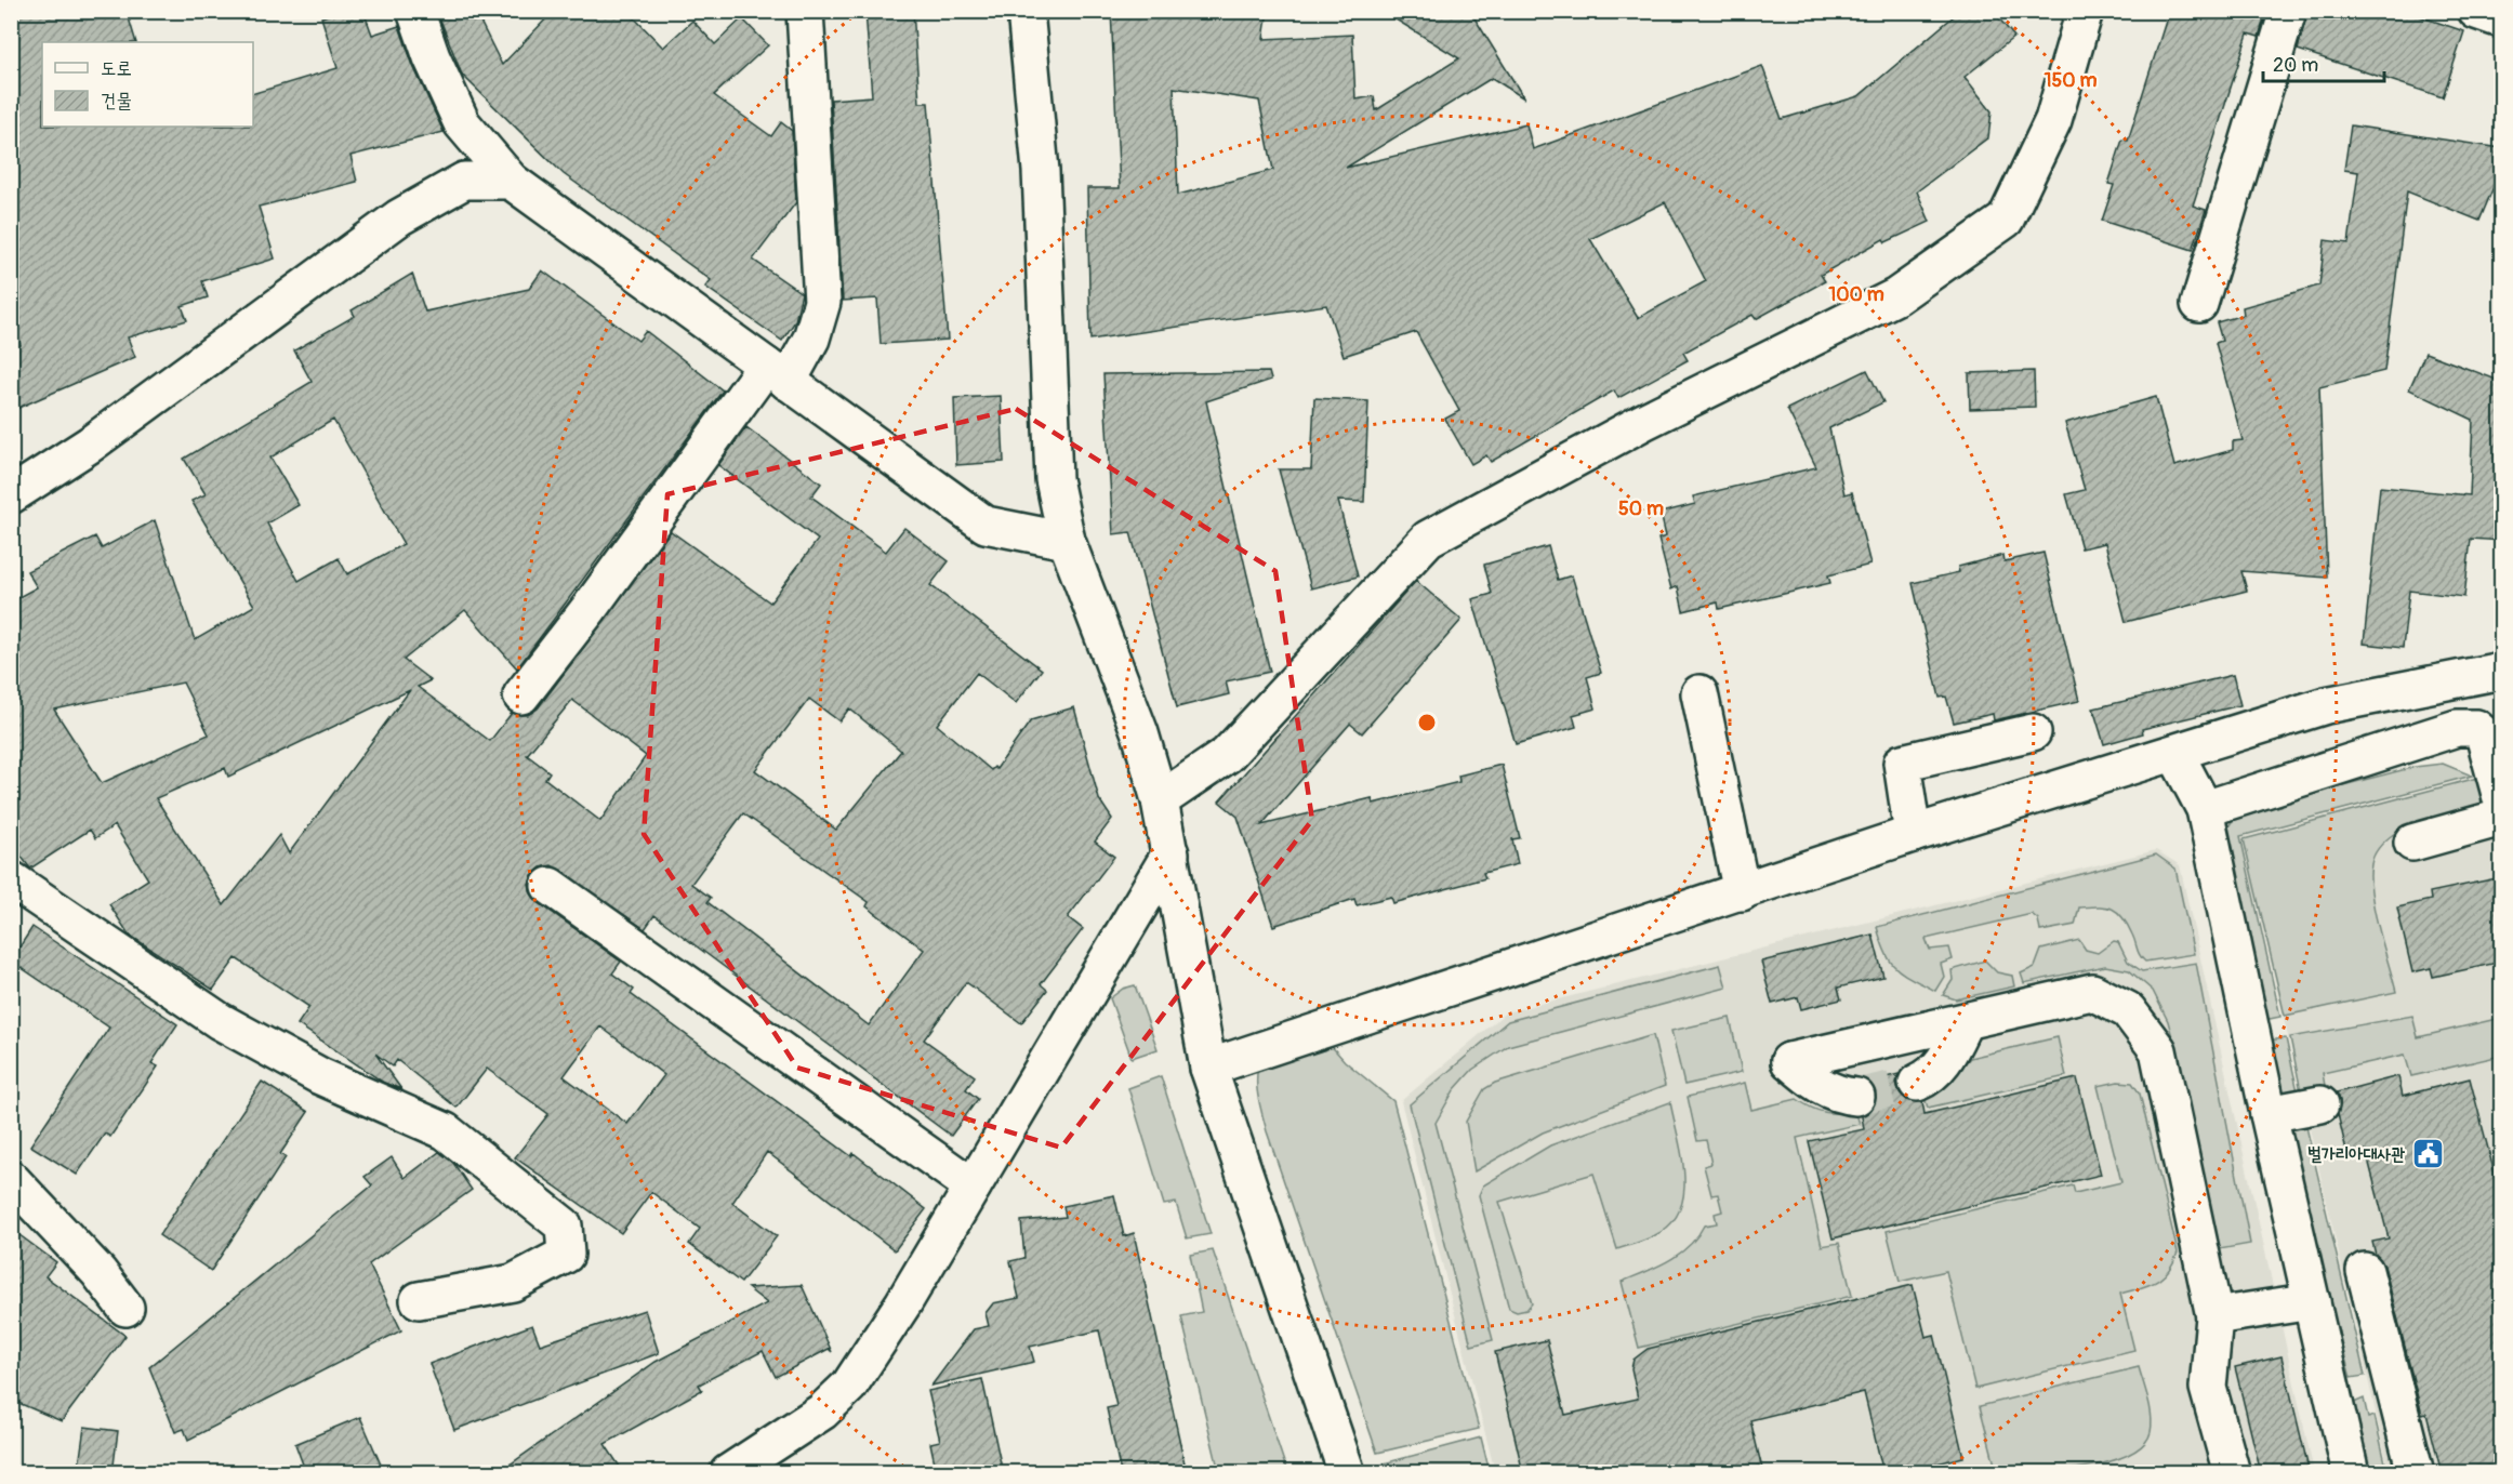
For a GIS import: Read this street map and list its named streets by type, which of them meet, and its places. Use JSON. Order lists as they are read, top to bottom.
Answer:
{
  "places": {
    "public building": ["벌가리아대사관"]
  },
  "legend": ["도로", "건물"],
  "scale_bar": "20 m",
  "rings": ["150 m", "100 m", "50 m"]
}
